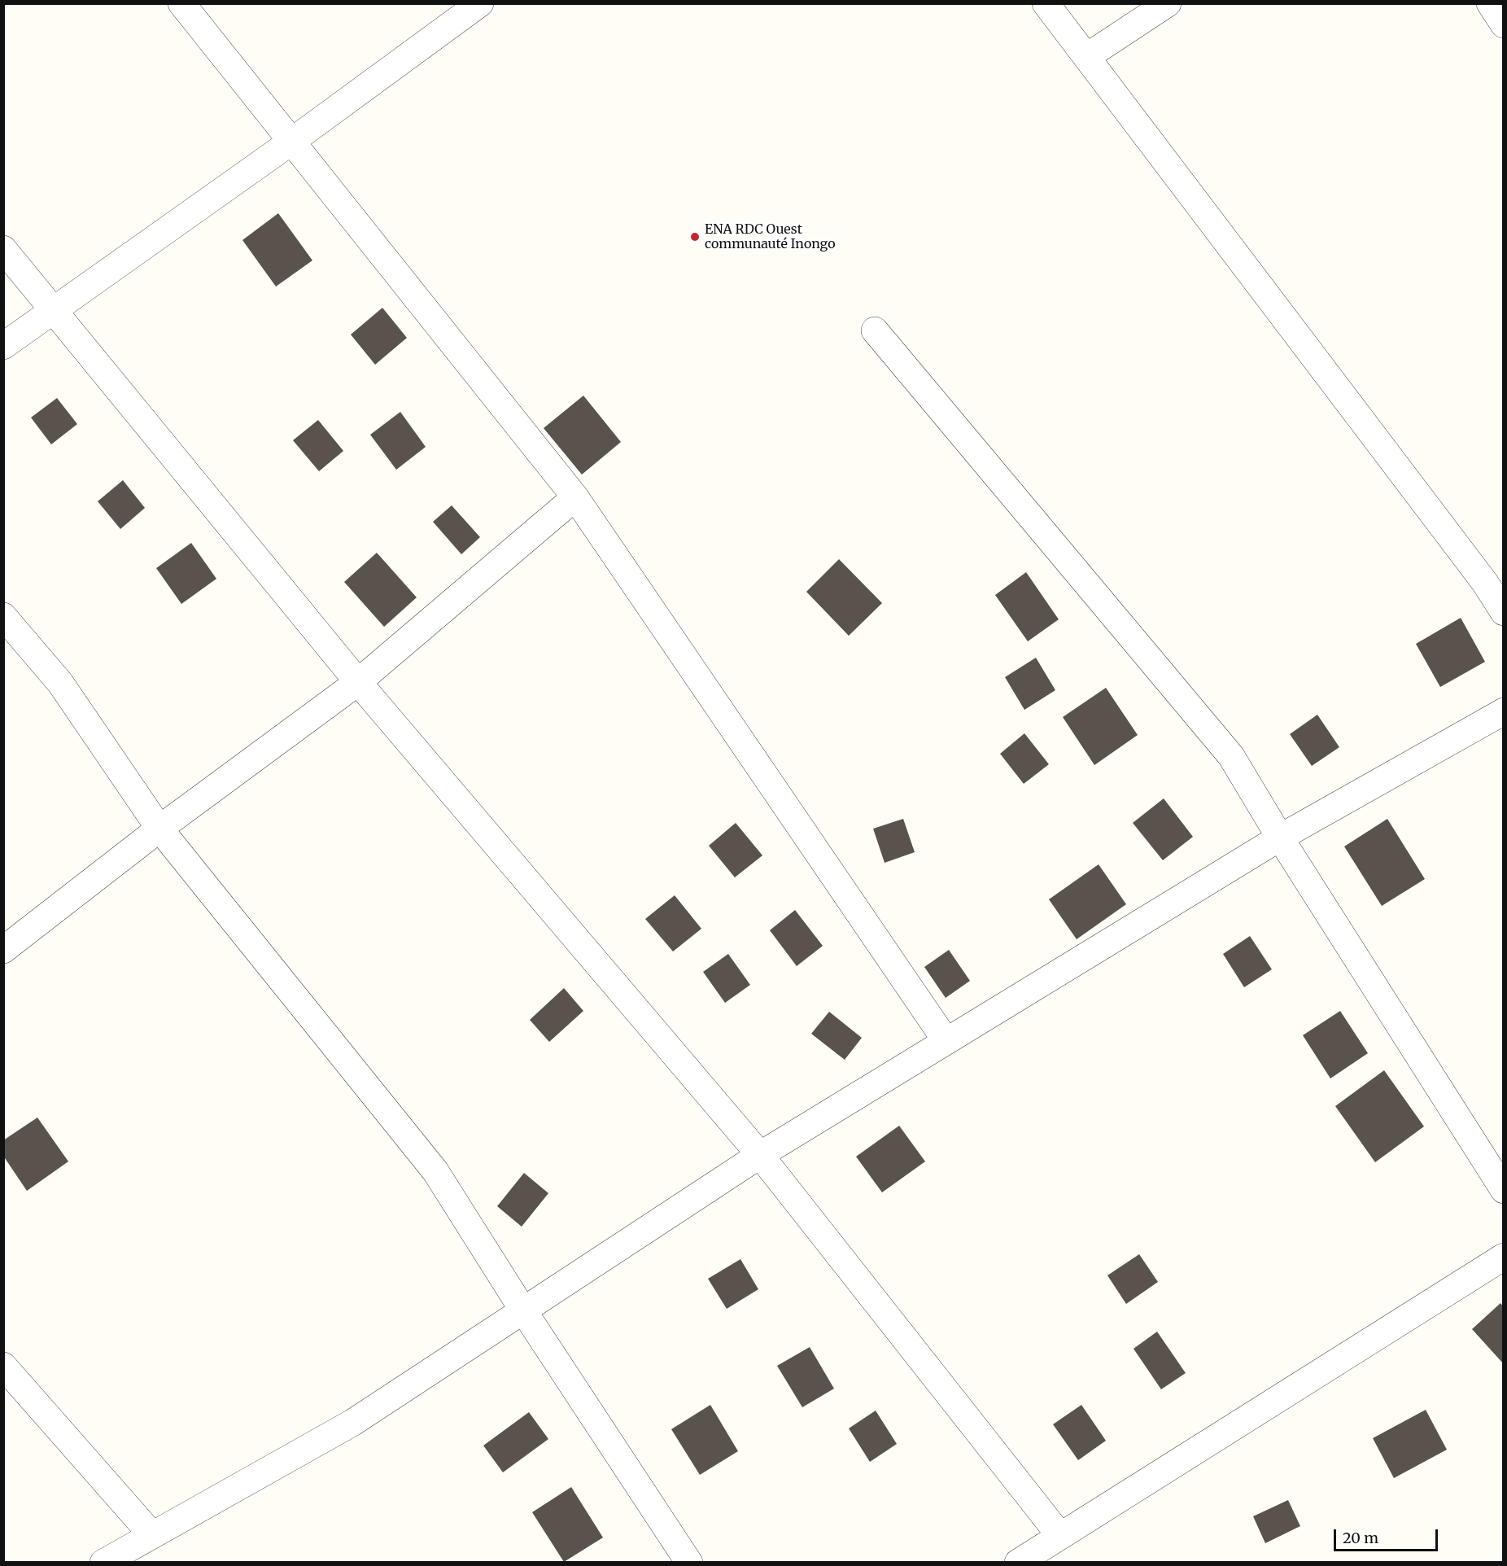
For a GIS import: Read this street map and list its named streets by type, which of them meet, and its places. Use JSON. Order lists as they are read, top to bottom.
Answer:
{
  "places": ["ENA RDC Ouest communauté Inongo"],
  "scale_bar": "20 m"
}
